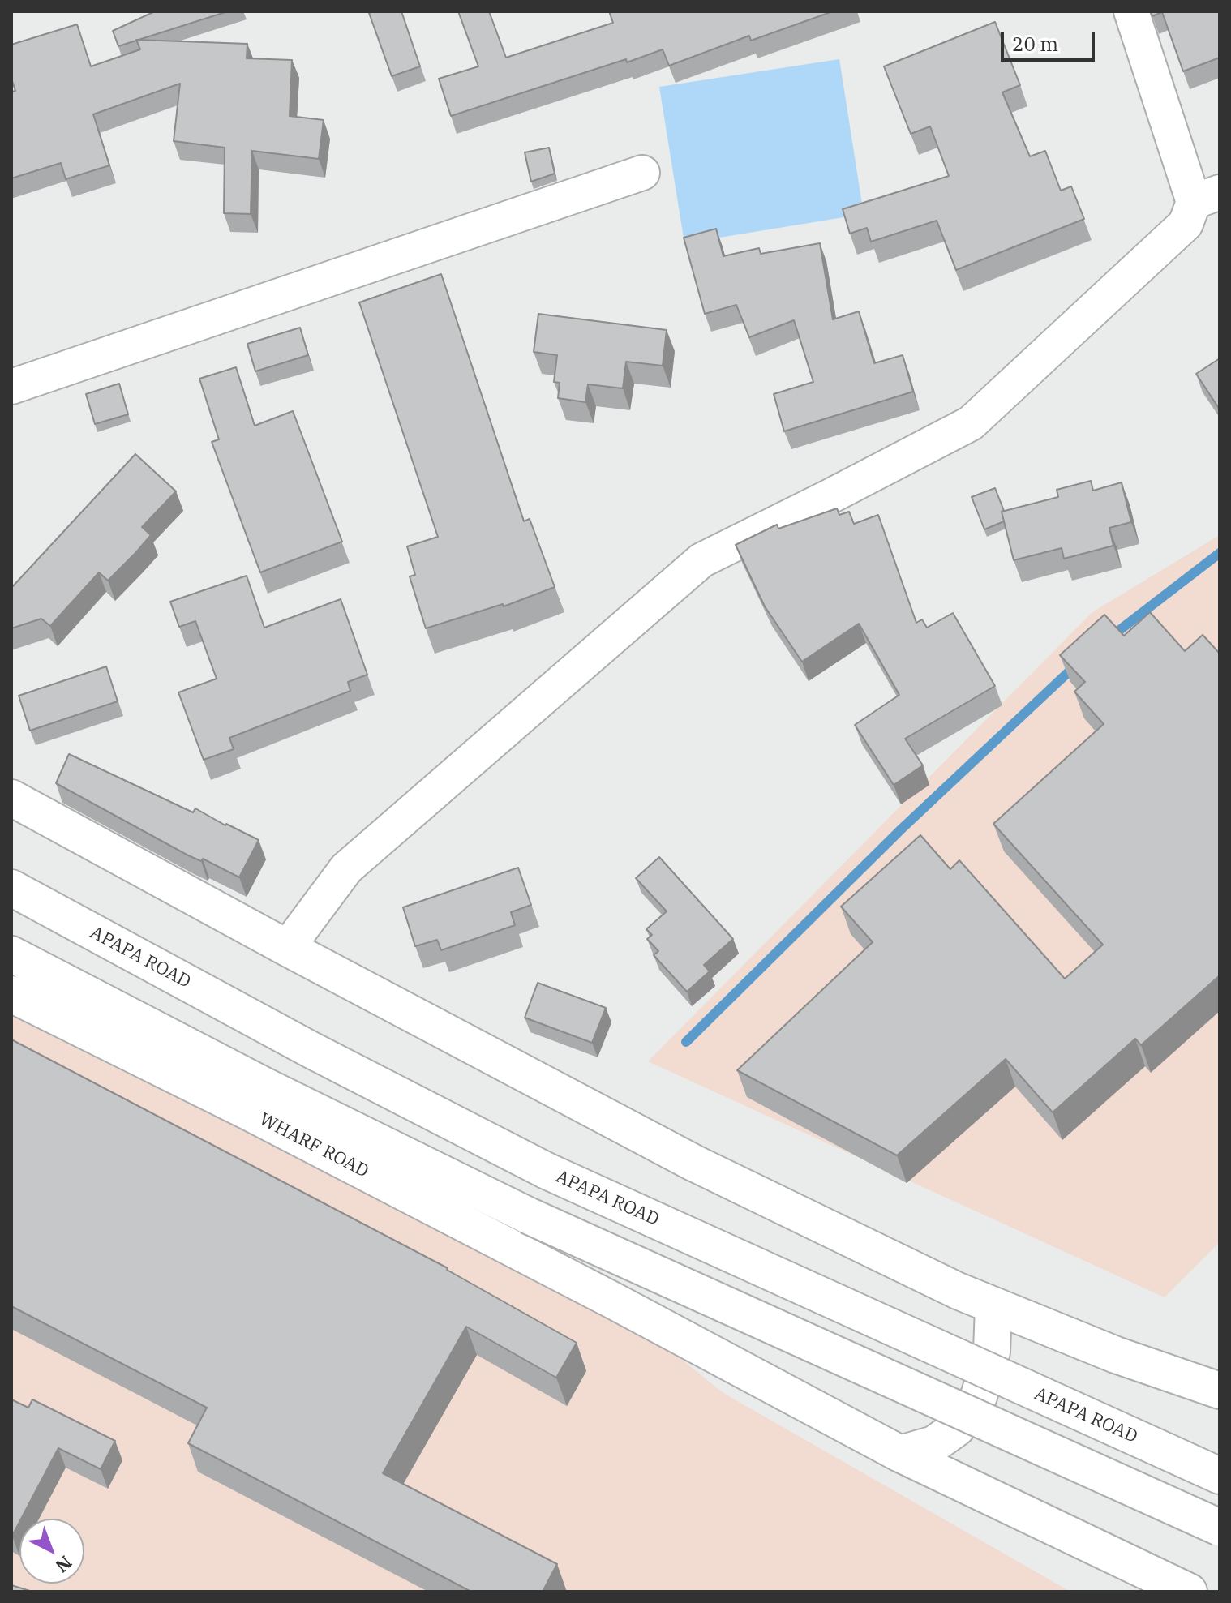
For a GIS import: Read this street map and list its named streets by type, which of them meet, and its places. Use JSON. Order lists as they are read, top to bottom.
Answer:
{
  "streets": {
    "main road": ["APAPA ROAD", "WHARF ROAD"]
  },
  "scale_bar": "20 m",
  "north": "bottom right"
}
